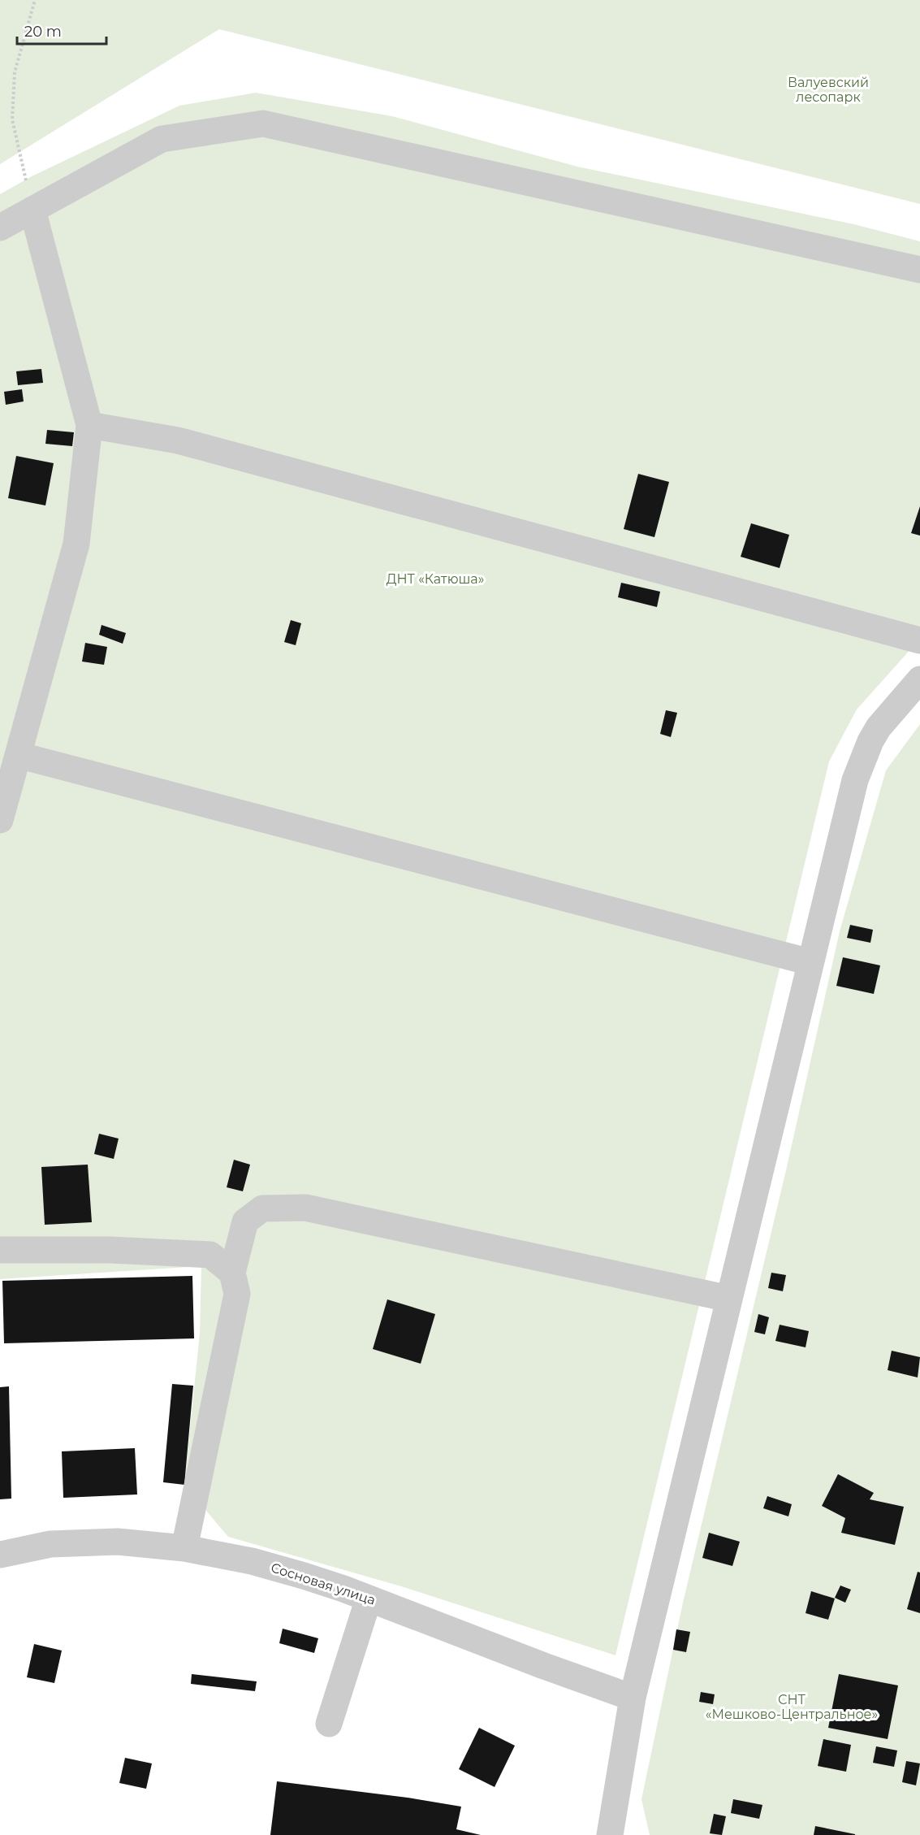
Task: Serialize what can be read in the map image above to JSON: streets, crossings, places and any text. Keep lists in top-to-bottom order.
{
  "streets": {
    "street": ["Сосновая улица"]
  },
  "parks": ["Валуевский лесопарк", "ДНТ «Катюша»", "СНТ «Мешково-Центральное»"],
  "scale_bar": "20 m"
}
